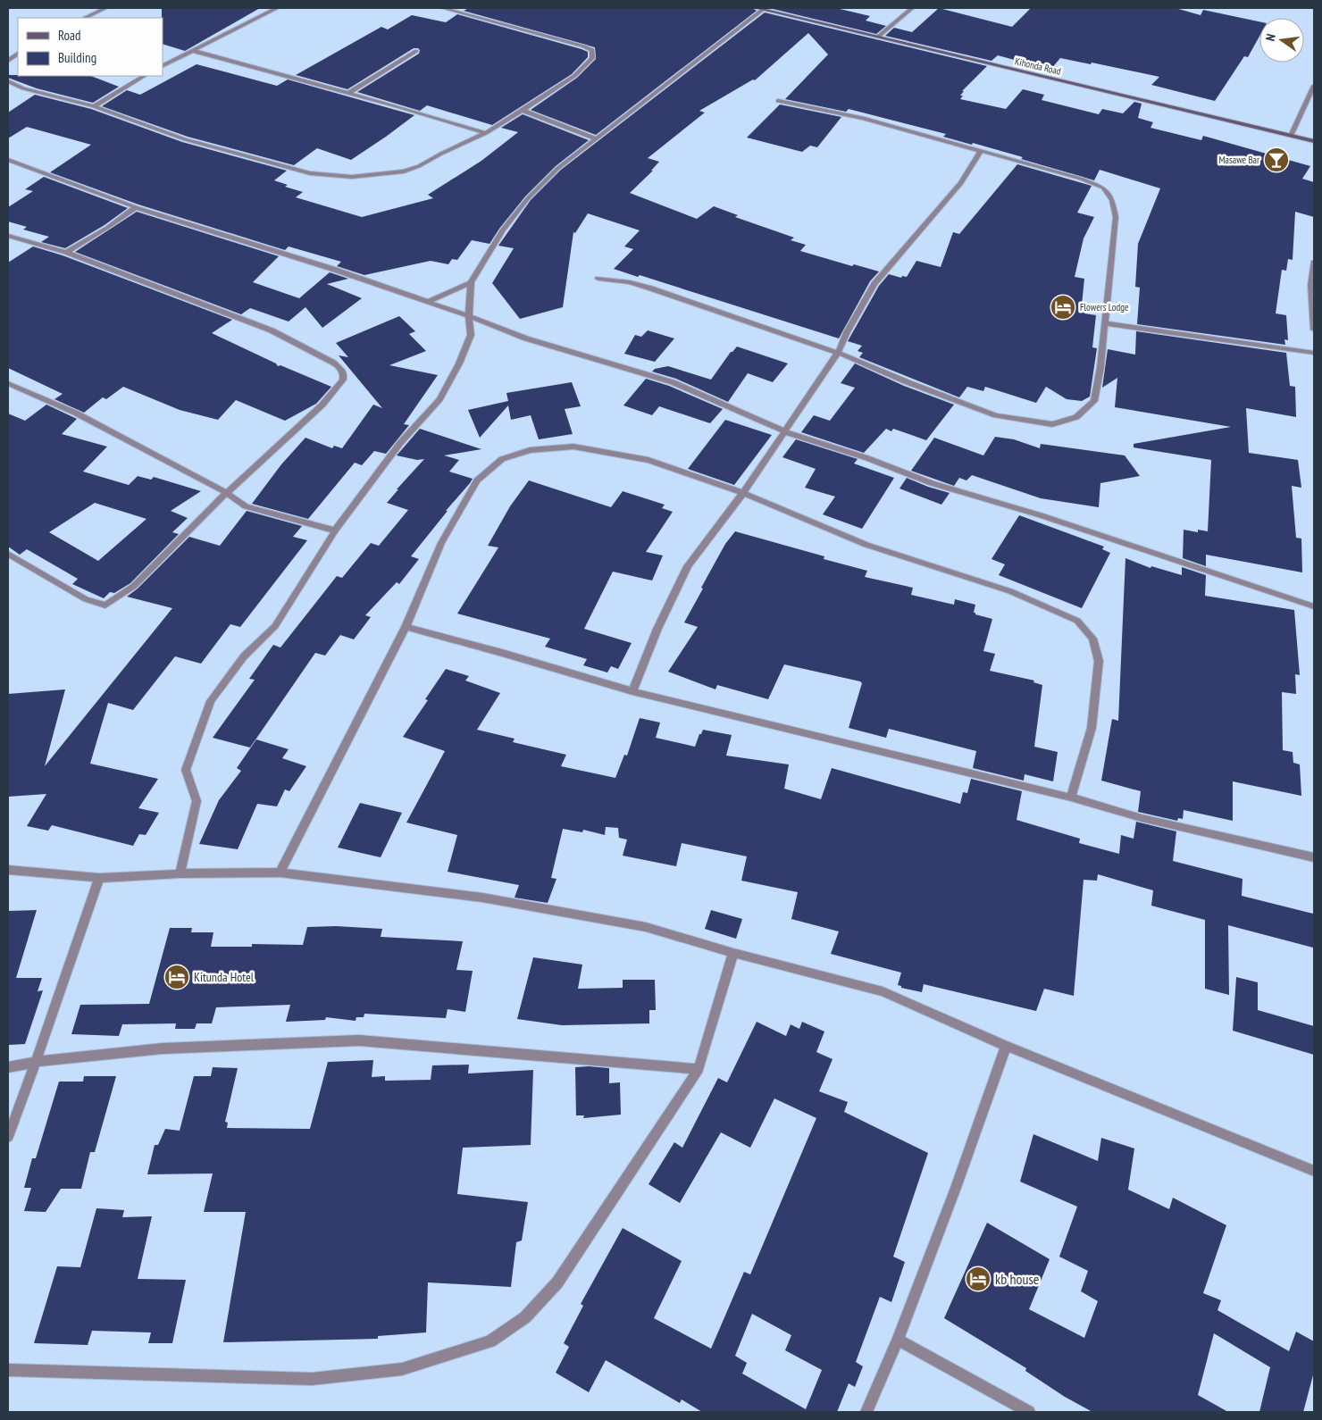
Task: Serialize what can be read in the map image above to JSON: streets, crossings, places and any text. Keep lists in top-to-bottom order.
{
  "streets": {
    "street": ["Kihonda Road"]
  },
  "places": {
    "bar": ["Masawe Bar"],
    "hotel": ["Flowers Lodge", "Kitunda Hotel", "kb house"]
  },
  "legend": ["Road", "Building"],
  "north": "left"
}
